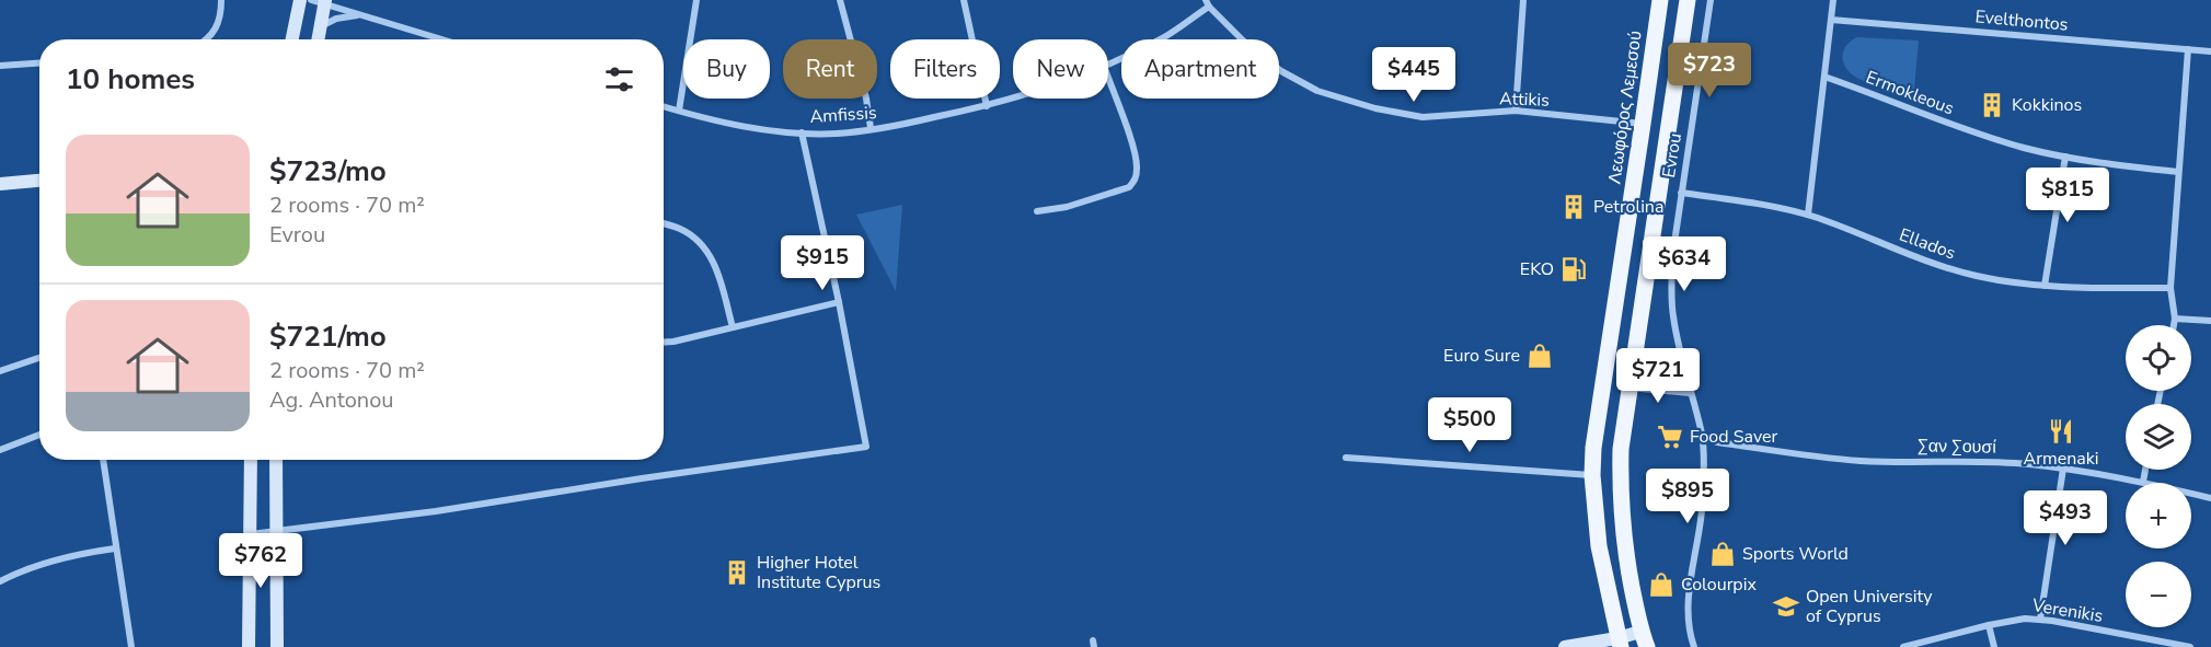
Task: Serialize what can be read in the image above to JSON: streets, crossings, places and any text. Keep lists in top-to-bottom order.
{
  "streets": {
    "main road": ["Λεωφόρος Λεμεσού"],
    "street": [
      "Evelthontos",
      "Ermokleous",
      "Attikis",
      "Amfissis",
      "Evrou",
      "Ellados",
      "Σαν Σουσί",
      "Verenikis"
    ]
  },
  "crossings": [
    ["Attikis", "Λεωφόρος Λεμεσού"],
    ["Attikis", "Amfissis"],
    ["Evrou", "Ellados"],
    ["Evrou", "Σαν Σουσί"]
  ],
  "places": {
    "building": ["Kokkinos", "Petrolina", "Higher Hotel Institute Cyprus"],
    "fuel station": ["EKO"],
    "shop": ["Euro Sure", "Sports World", "Colourpix"],
    "restaurant": ["Armenaki"],
    "supermarket": ["Food Saver"],
    "school or university": ["Open University of Cyprus"]
  },
  "page": {
    "chip": [
      "Buy",
      "Rent",
      "Filters",
      "New",
      "Apartment"
    ],
    "heading": "10 homes",
    "price": [
      "$723",
      "$445",
      "$815",
      "$915",
      "$634",
      "$721",
      "$500",
      "$895",
      "$493",
      "$762"
    ],
    "list": [
      {
        "name": "$723/mo",
        "note": "2 rooms · 70 m² · Evrou"
      },
      {
        "name": "$721/mo",
        "note": "2 rooms · 70 m² · Ag. Antonou"
      }
    ],
    "map_buttons": ["+", "−"]
  }
}
